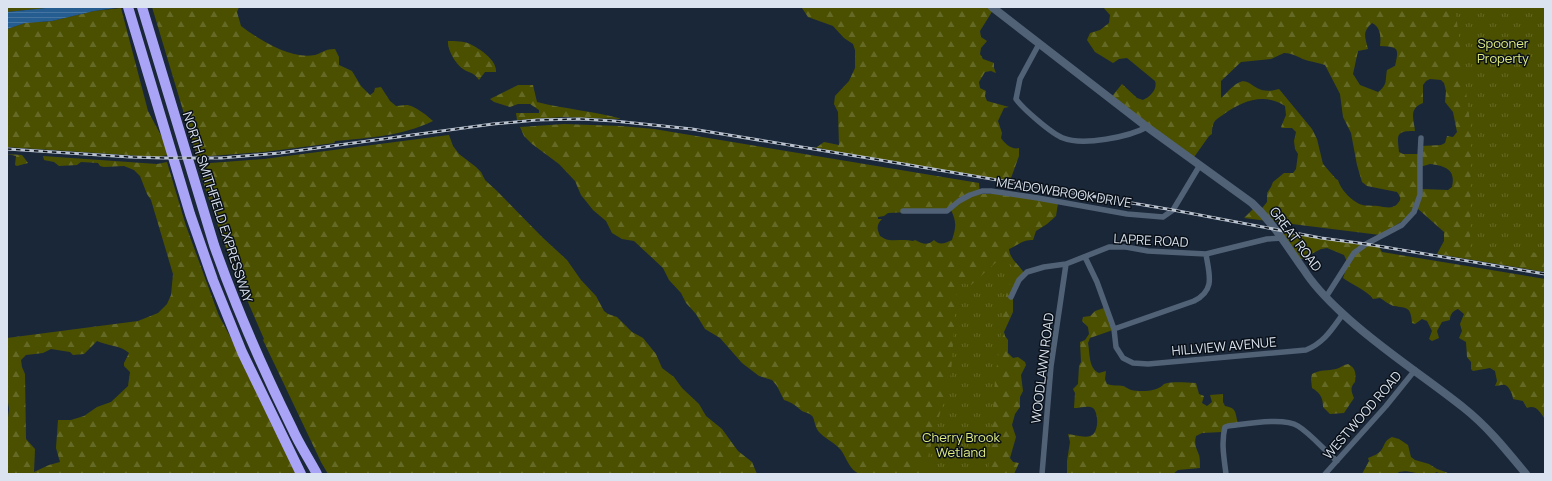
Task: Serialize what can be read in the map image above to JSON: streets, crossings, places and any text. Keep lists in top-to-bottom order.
{
  "streets": {
    "highway": ["NORTH SMITHFIELD EXPRESSWAY"],
    "main road": ["GREAT ROAD"],
    "street": [
      "MEADOWBROOK DRIVE",
      "LAPRE ROAD",
      "HILLVIEW AVENUE",
      "WOODLAWN ROAD",
      "WESTWOOD ROAD"
    ]
  },
  "crossings": [
    ["MEADOWBROOK DRIVE", "GREAT ROAD"],
    ["GREAT ROAD", "LAPRE ROAD"],
    ["GREAT ROAD", "HILLVIEW AVENUE"],
    ["GREAT ROAD", "WESTWOOD ROAD"],
    ["LAPRE ROAD", "WOODLAWN ROAD"]
  ],
  "parks": ["Spooner Property", "Cherry Brook Wetland"]
}
